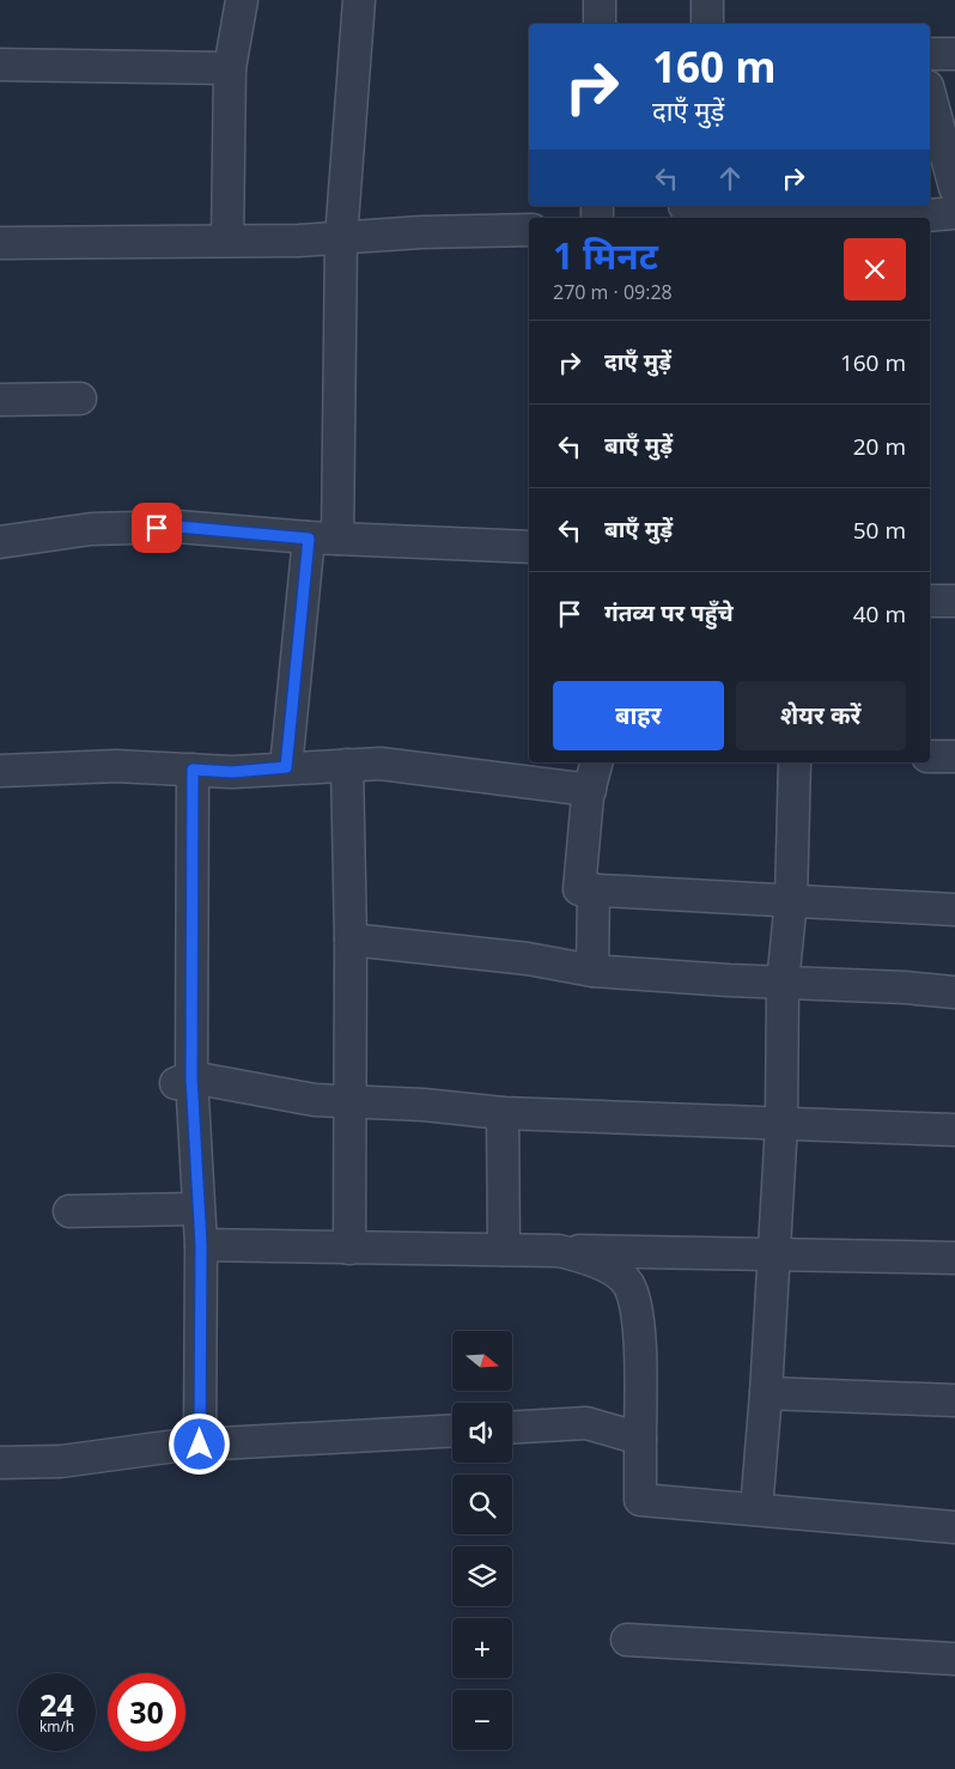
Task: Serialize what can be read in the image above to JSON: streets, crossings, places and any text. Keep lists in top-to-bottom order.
{
  "north": "right",
  "page": {
    "turn": ["160 m", "दाएँ मुड़ें"],
    "heading": ["1 मिनट", "270 m · 09:28"],
    "list": [
      {
        "name": "दाएँ मुड़ें",
        "value": "160 m"
      },
      {
        "name": "बाएँ मुड़ें",
        "value": "20 m"
      },
      {
        "name": "बाएँ मुड़ें",
        "value": "50 m"
      },
      {
        "name": "गंतव्य पर पहुँचे",
        "value": "40 m"
      }
    ],
    "buttons": ["बाहर", "शेयर करें"],
    "map_buttons": ["+", "−"],
    "speed": "24 km/h",
    "limit": "30"
  }
}
